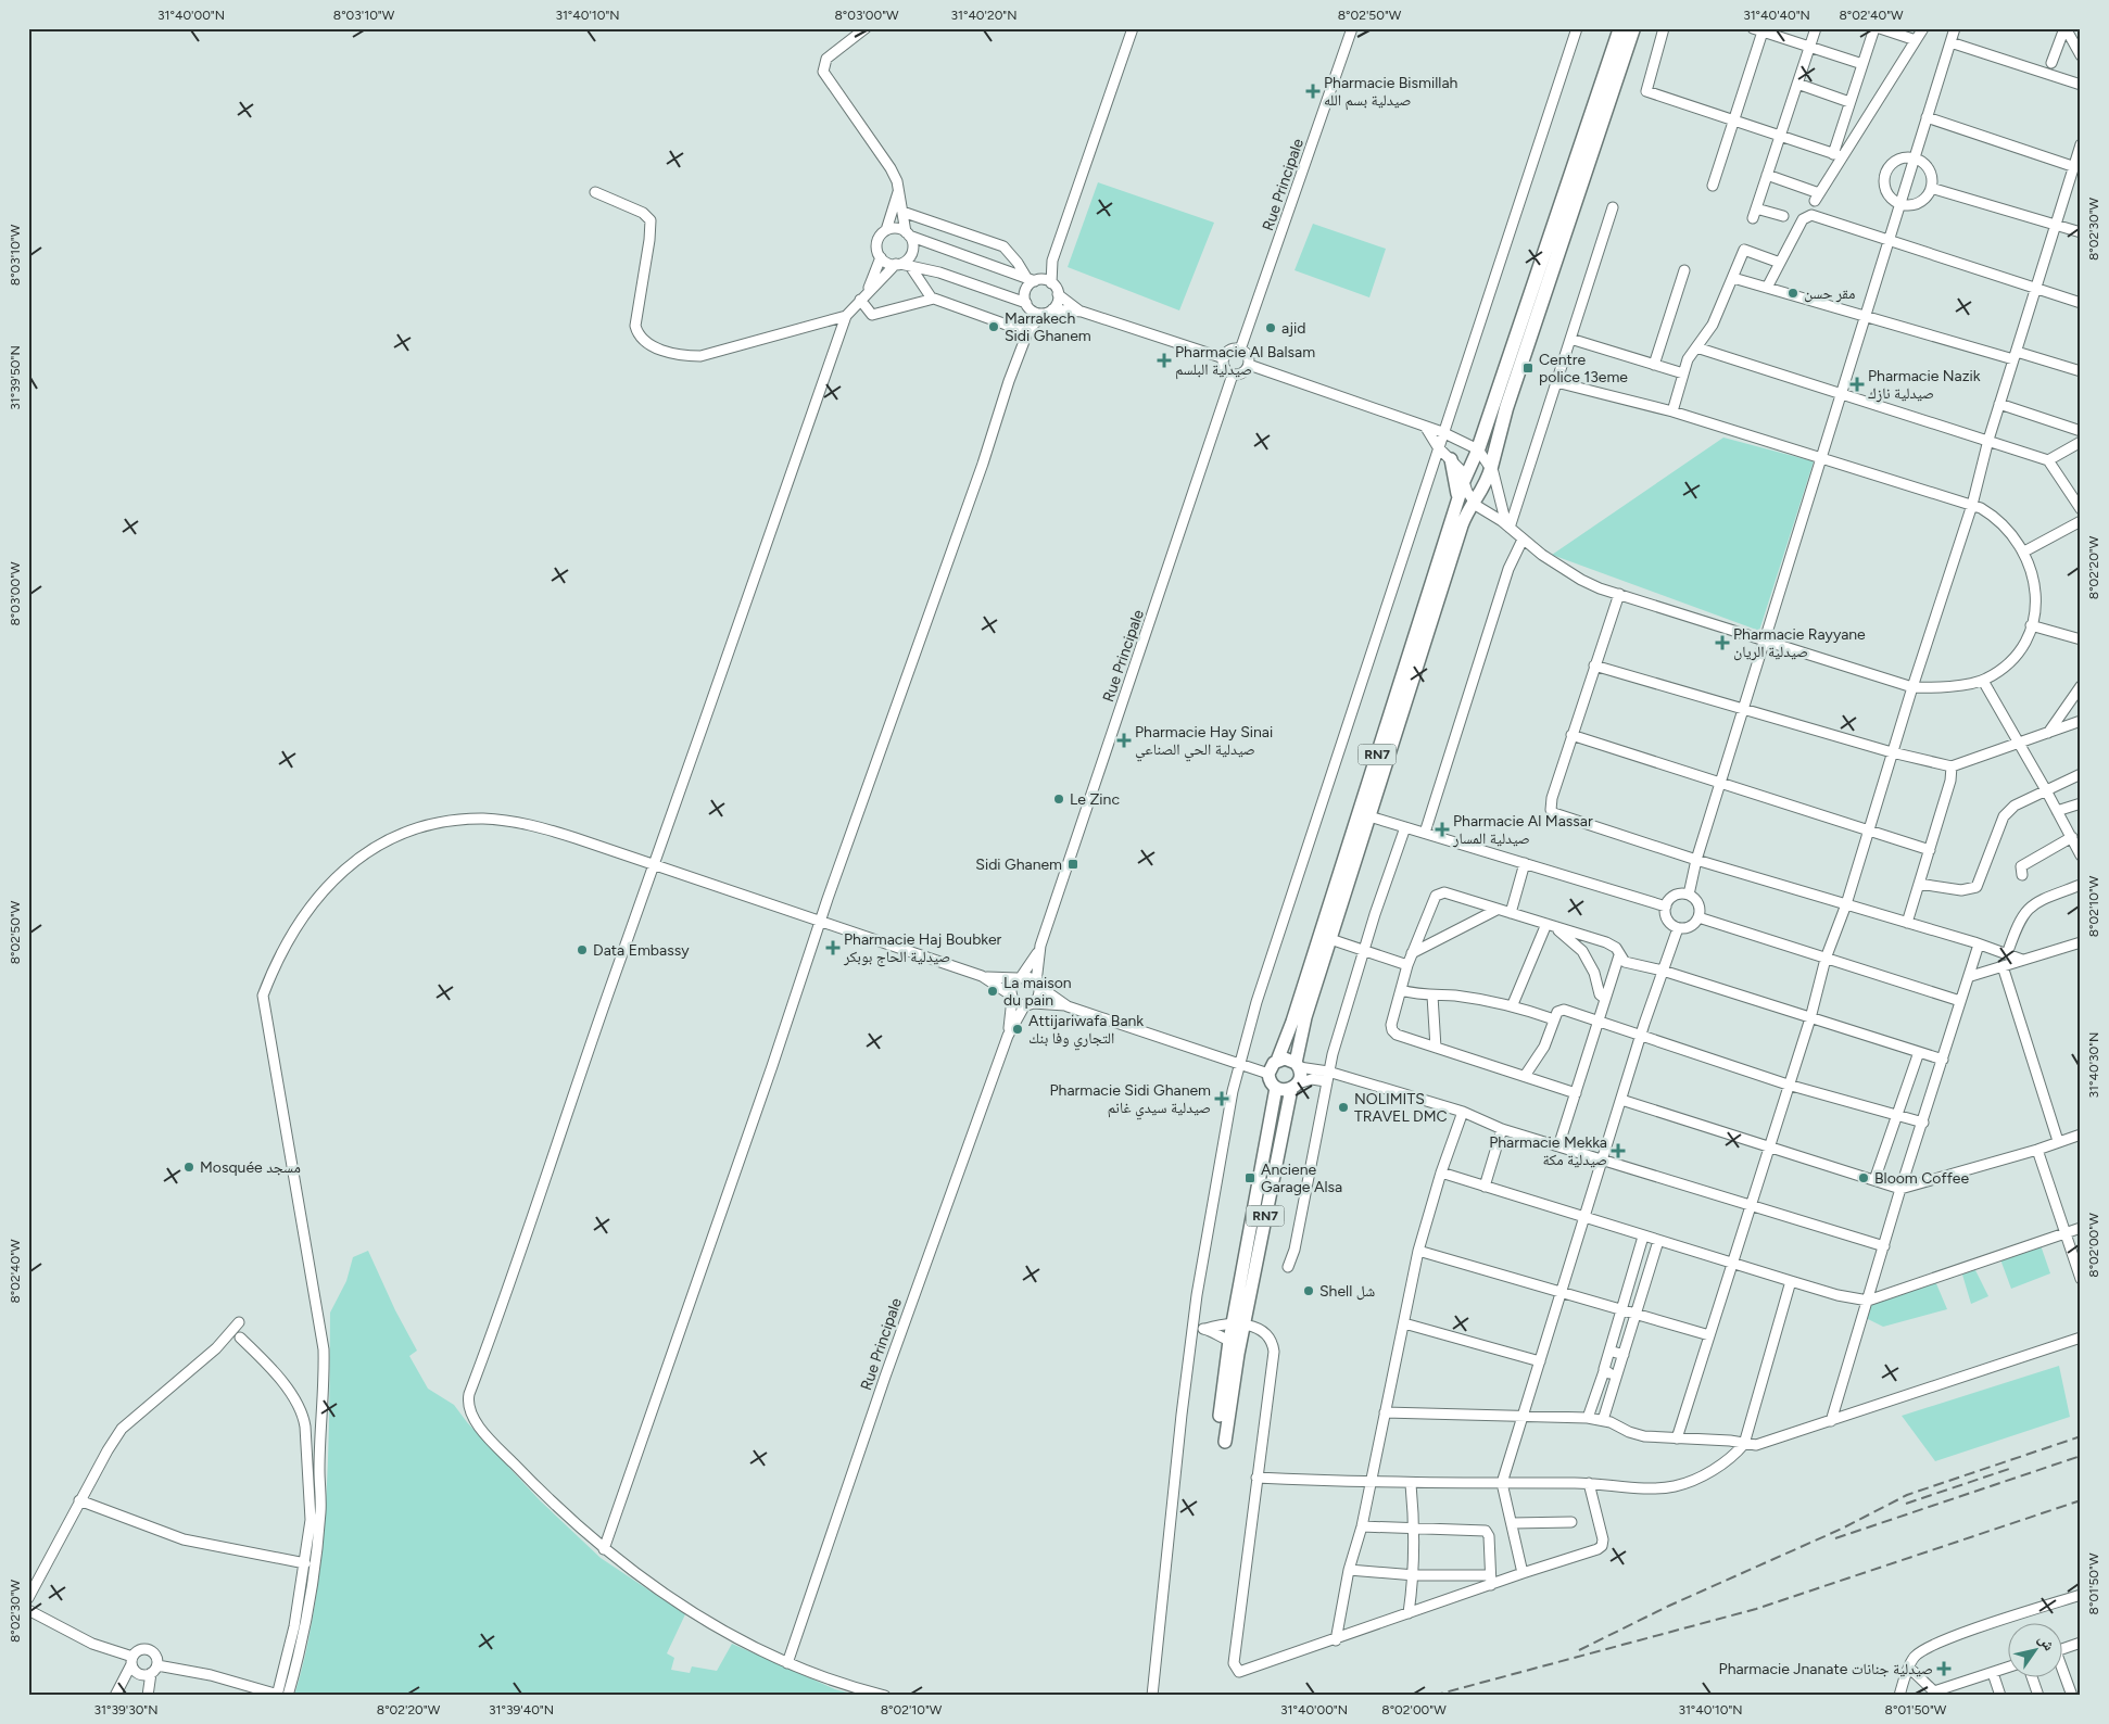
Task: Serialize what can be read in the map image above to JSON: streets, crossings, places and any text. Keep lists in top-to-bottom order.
{
  "streets": {
    "highway": ["RN7"],
    "street": ["Rue Principale"]
  },
  "places": {
    "health": [
      "Pharmacie Bismillah صيدلية بسم الله",
      "Pharmacie Al Balsam صيدلية البلسم",
      "Pharmacie Nazik صيدلية نازك",
      "Pharmacie Rayyane صيدلية الريان",
      "Pharmacie Hay Sinai صيدلية الحي الصناعي",
      "Pharmacie Al Massar صيدلية المسار",
      "Pharmacie Haj Boubker صيدلية الحاج بوبكر",
      "Pharmacie Sidi Ghanem صيدلية سيدي غانم",
      "Pharmacie Mekka صيدلية مكة",
      "Pharmacie Jnanate صيدلية جنانات"
    ],
    "other": [
      "مقر حسن",
      "Marrakech Sidi Ghanem",
      "ajid",
      "Le Zinc",
      "Data Embassy",
      "La maison du pain",
      "Attijariwafa Bank التجاري وفا بنك",
      "NOLIMITS TRAVEL DMC",
      "Mosquée مسجد",
      "Bloom Coffee",
      "Shell شل"
    ],
    "transit": ["Centre police 13eme", "Sidi Ghanem", "Anciene Garage Alsa"]
  },
  "north": "top right",
  "coordinates": [
    "31°40'00\"N",
    "8°03'10\"W",
    "31°40'10\"N",
    "8°03'00\"W",
    "31°40'20\"N",
    "8°02'50\"W",
    "31°40'40\"N",
    "8°02'40\"W",
    "8°02'30\"W",
    "31°39'50\"N",
    "8°02'20\"W",
    "8°02'10\"W",
    "31°40'30\"N",
    "8°02'00\"W",
    "8°01'50\"W",
    "31°39'30\"N",
    "31°39'40\"N"
  ]
}
